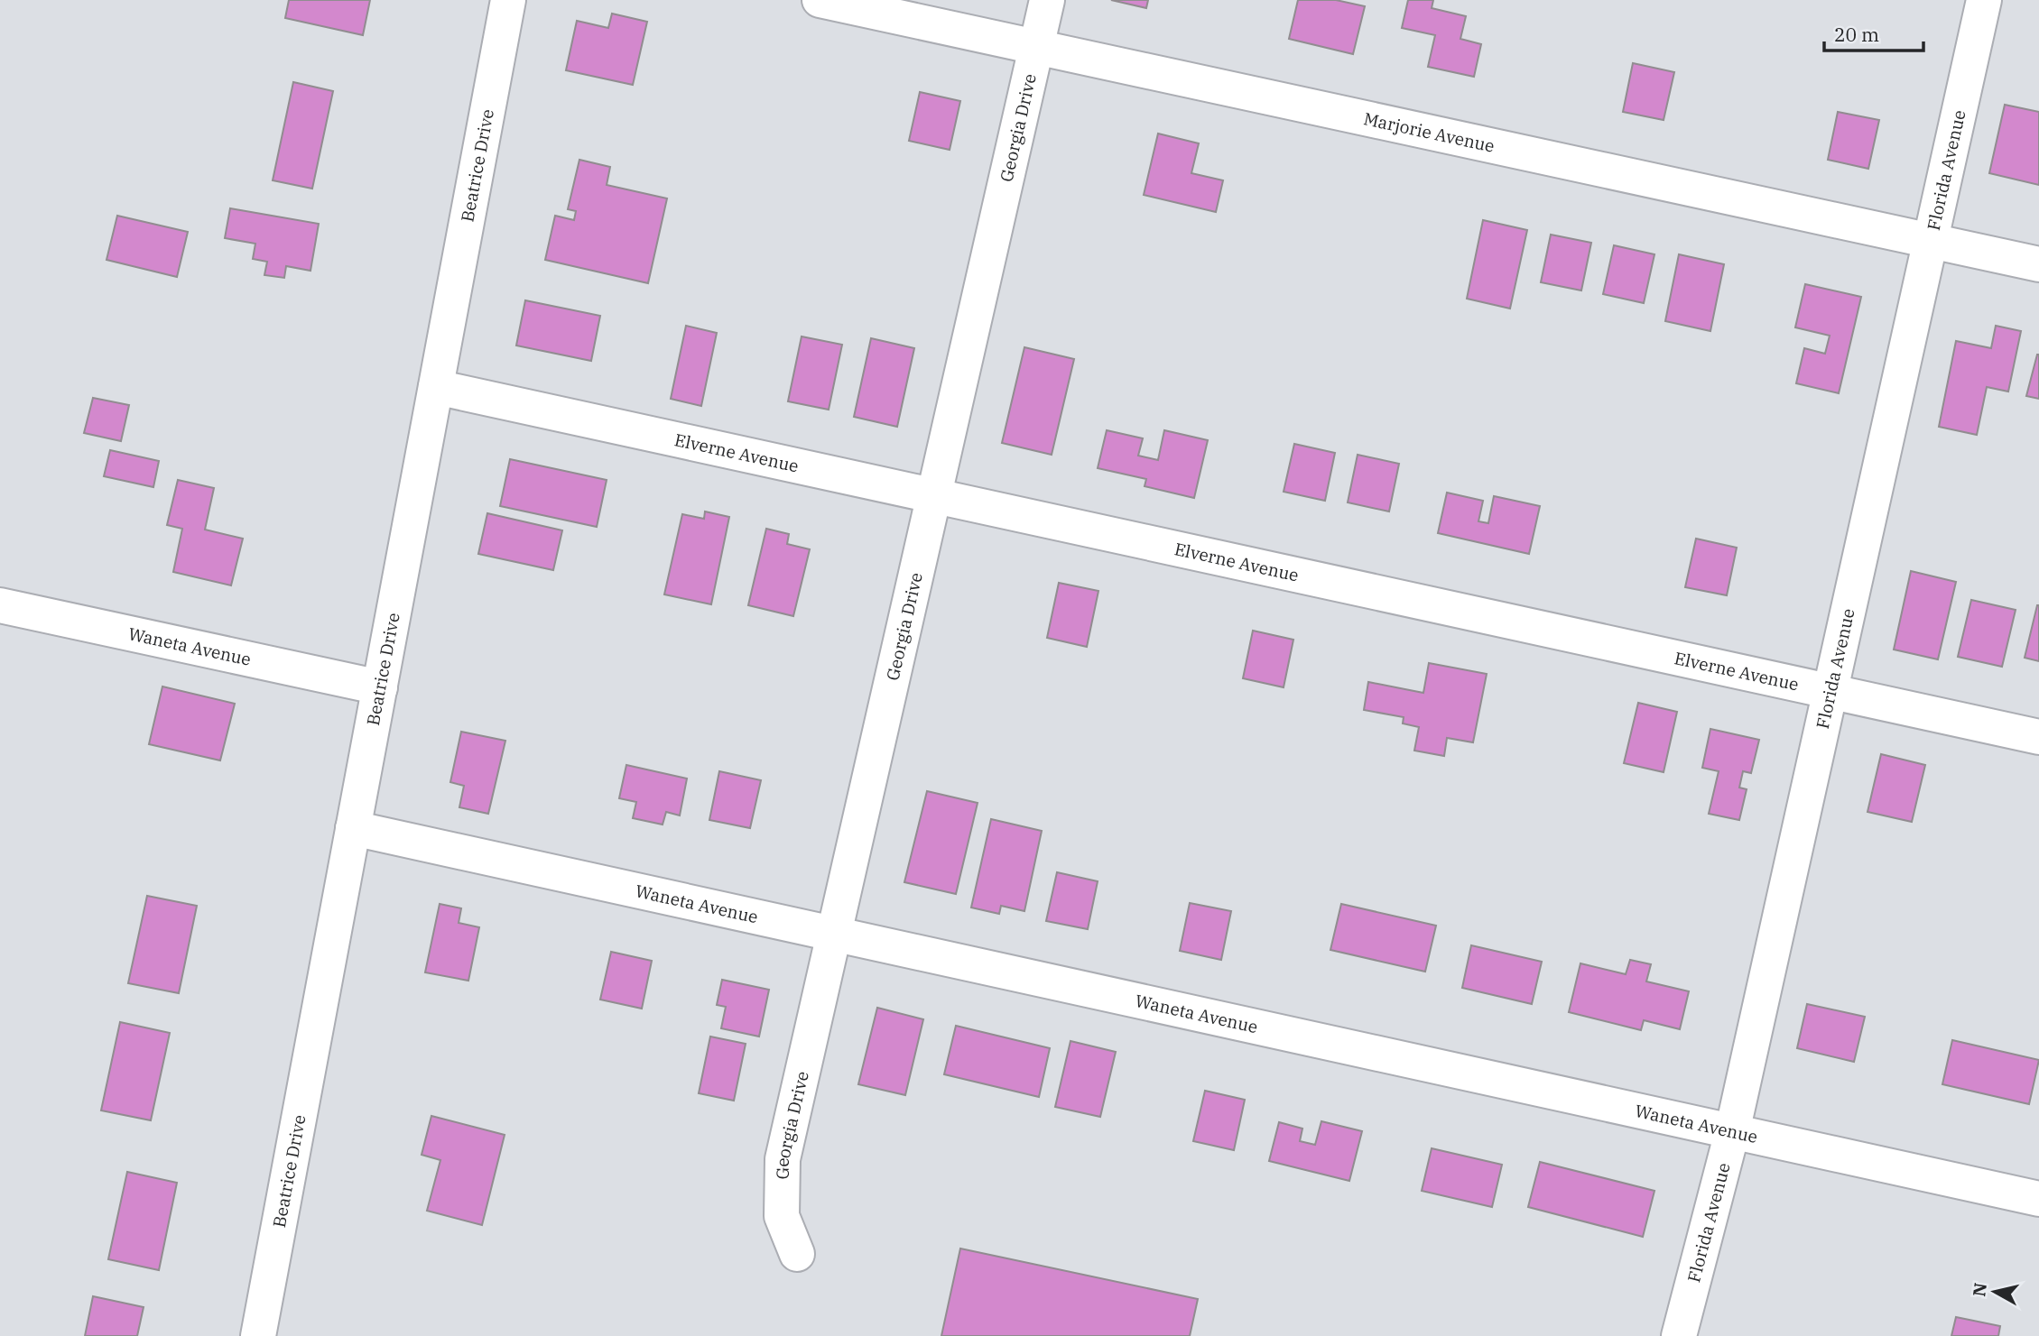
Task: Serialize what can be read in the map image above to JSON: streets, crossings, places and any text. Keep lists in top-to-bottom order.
{
  "streets": {
    "street": [
      "Georgia Drive",
      "Marjorie Avenue",
      "Beatrice Drive",
      "Florida Avenue",
      "Elverne Avenue",
      "Waneta Avenue"
    ]
  },
  "crossings": [
    ["Georgia Drive", "Marjorie Avenue"],
    ["Georgia Drive", "Elverne Avenue"],
    ["Georgia Drive", "Waneta Avenue"],
    ["Marjorie Avenue", "Florida Avenue"],
    ["Beatrice Drive", "Elverne Avenue"],
    ["Beatrice Drive", "Waneta Avenue"],
    ["Florida Avenue", "Elverne Avenue"],
    ["Florida Avenue", "Waneta Avenue"]
  ],
  "scale_bar": "20 m",
  "north": "left"
}
